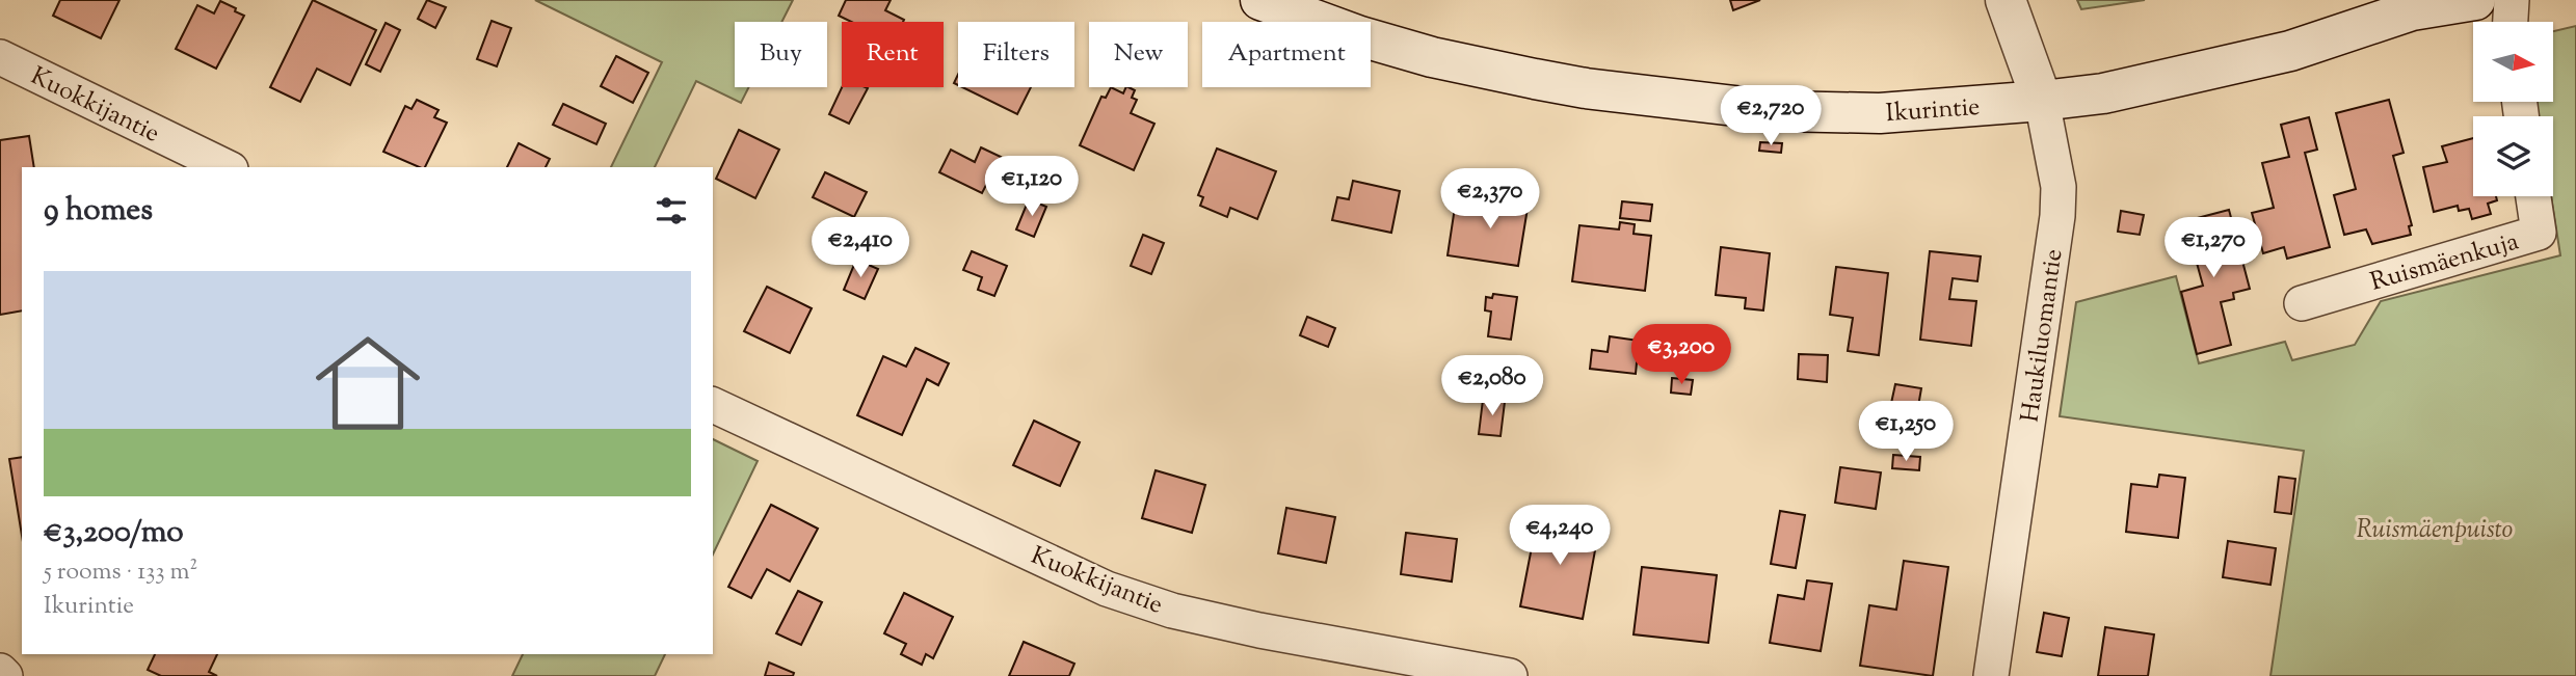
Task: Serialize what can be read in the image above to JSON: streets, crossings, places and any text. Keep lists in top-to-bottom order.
{
  "streets": {
    "main road": ["Ikurintie", "Haukiluomantie"],
    "street": ["Kuokkijantie", "Ruismäenkuja"]
  },
  "crossings": [
    ["Ikurintie", "Haukiluomantie"]
  ],
  "parks": ["Ruismäenpuisto"],
  "north": "right",
  "page": {
    "chip": [
      "Buy",
      "Rent",
      "Filters",
      "New",
      "Apartment"
    ],
    "price": [
      "€2,720",
      "€1,120",
      "€2,370",
      "€2,410",
      "€1,270",
      "€3,200",
      "€2,080",
      "€1,250",
      "€4,240"
    ],
    "heading": "9 homes",
    "list": [
      {
        "name": "€3,200/mo",
        "note": "5 rooms · 133 m² · Ikurintie"
      }
    ]
  }
}
